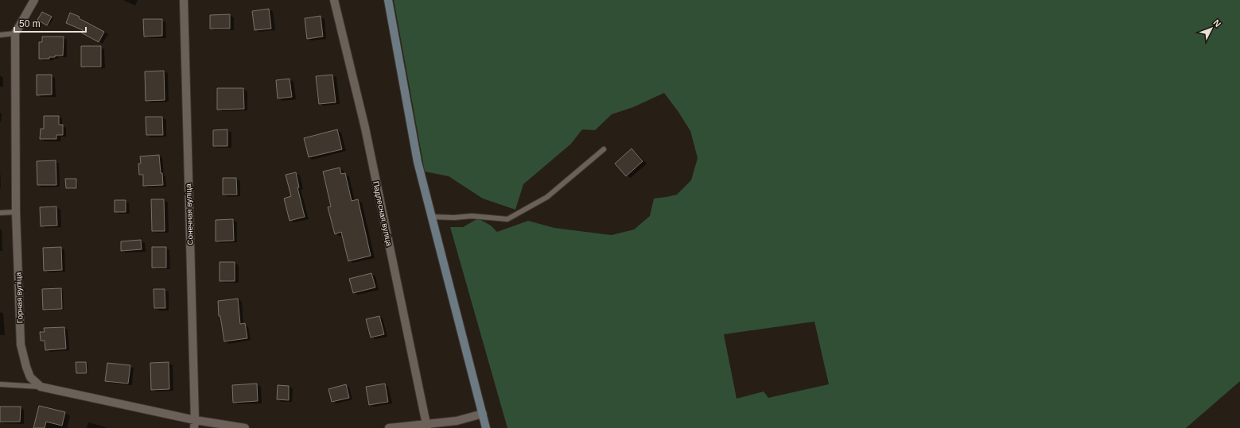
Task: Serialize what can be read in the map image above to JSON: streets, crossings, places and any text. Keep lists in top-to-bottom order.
{
  "streets": {
    "street": ["Падлесная вуліца", "Сонечная вуліца", "Горная вуліца"]
  },
  "scale_bar": "50 m",
  "north": "top right"
}
